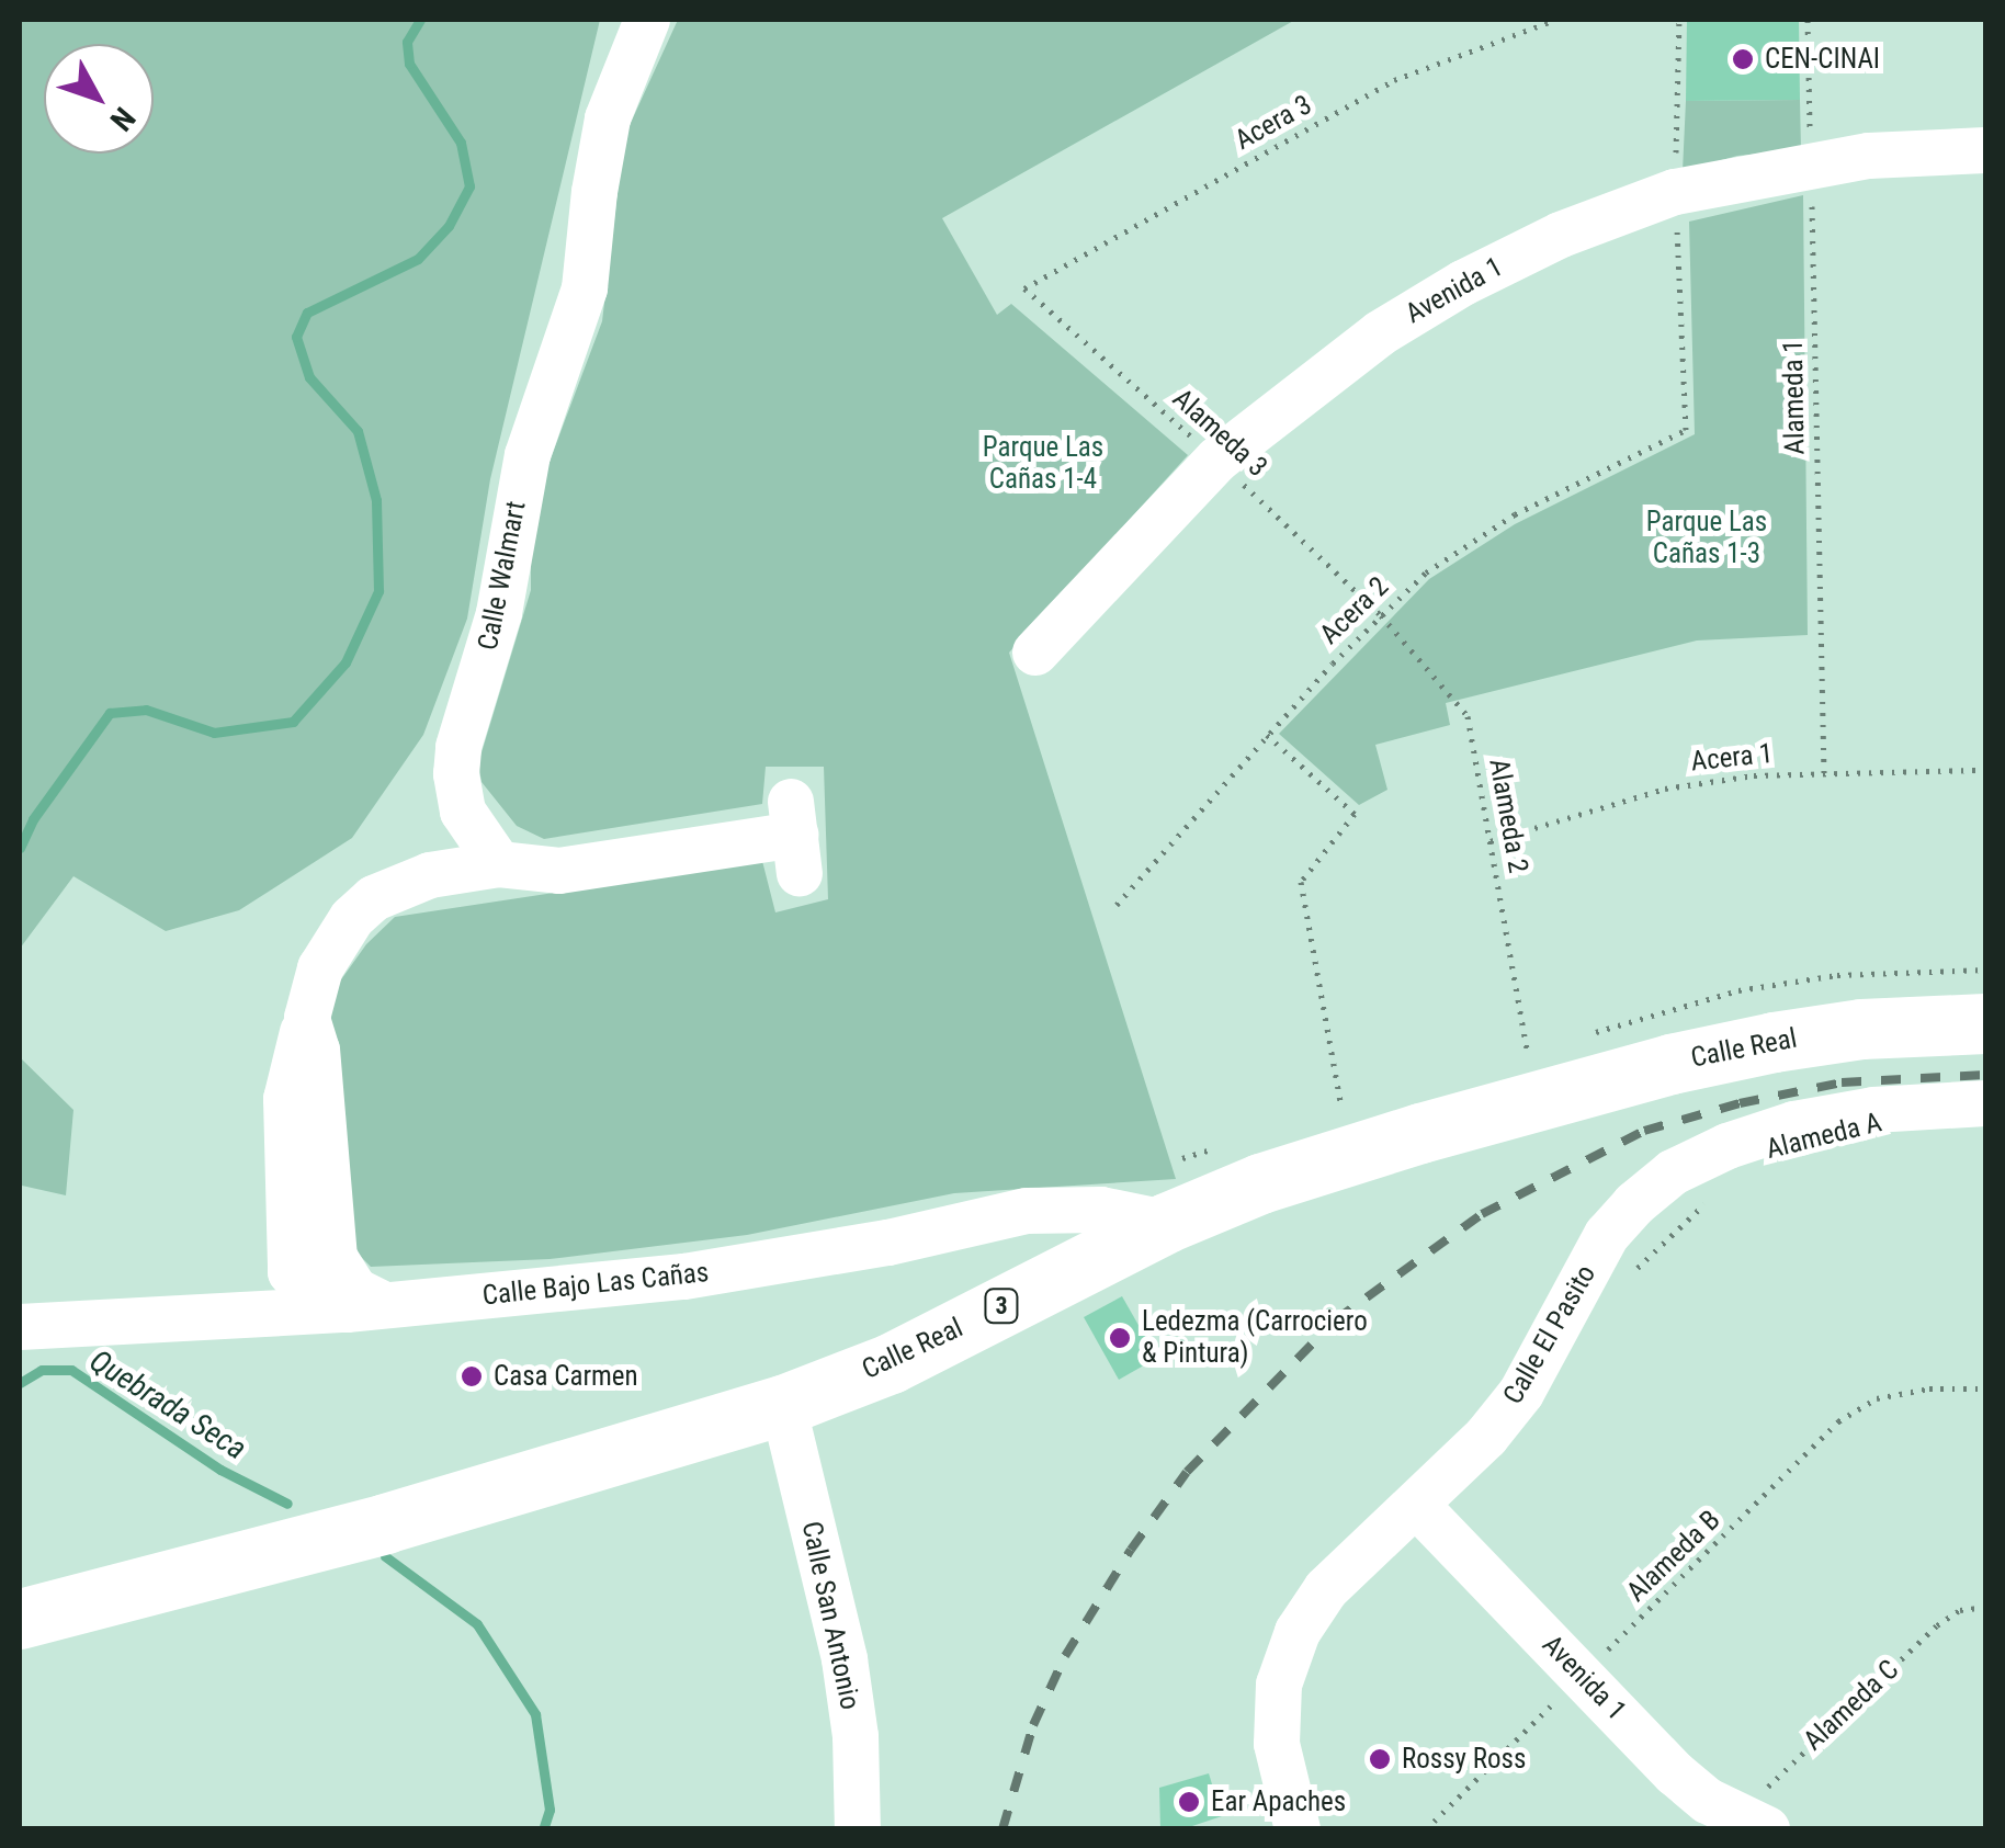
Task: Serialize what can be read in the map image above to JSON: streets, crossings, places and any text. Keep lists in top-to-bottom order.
{
  "streets": {
    "main road": ["Calle Real", "3"],
    "street": [
      "Avenida 1",
      "Calle Walmart",
      "Calle Bajo Las Cañas",
      "Calle El Pasito",
      "Calle San Antonio"
    ],
    "path": [
      "Acera 3",
      "Alameda 1",
      "Alameda 3",
      "Acera 2",
      "Acera 1",
      "Alameda 2",
      "Alameda B",
      "Alameda C"
    ]
  },
  "crossings": [
    ["Acera 3", "Alameda 3"],
    ["Avenida 1", "Alameda 1"],
    ["Avenida 1", "Alameda 3"],
    ["Avenida 1", "Acera 2"],
    ["Avenida 1", "Calle El Pasito"],
    ["Avenida 1", "Alameda B"],
    ["Avenida 1", "Alameda C"],
    ["Alameda 1", "Acera 1"],
    ["Alameda 3", "Acera 2"],
    ["Alameda 3", "Alameda 2"],
    ["Acera 2", "Alameda 2"],
    ["Acera 1", "Alameda 2"],
    ["Calle Real", "Calle Bajo Las Cañas"],
    ["Calle Real", "Calle San Antonio"]
  ],
  "water": ["Quebrada Seca"],
  "parks": ["Parque Las Cañas 1-4", "Parque Las Cañas 1-3"],
  "places": [
    "CEN-CINAI",
    "Ledezma (Carrociero & Pintura)",
    "Casa Carmen",
    "Rossy Ross",
    "Ear Apaches"
  ],
  "north": "bottom right"
}
